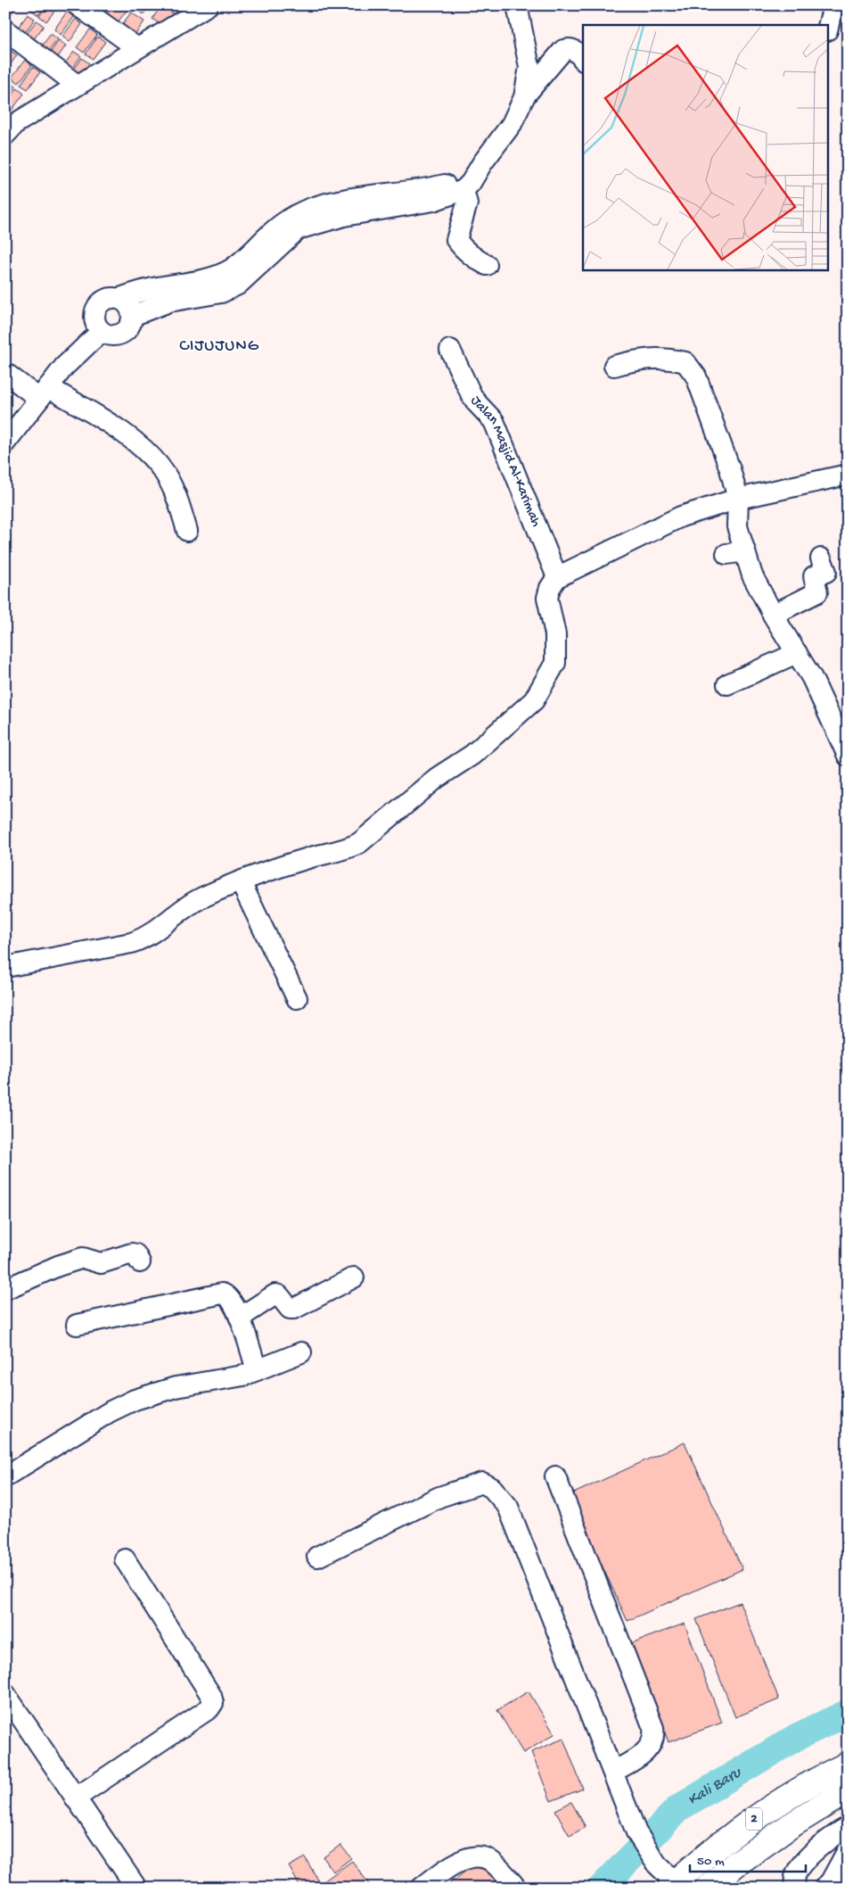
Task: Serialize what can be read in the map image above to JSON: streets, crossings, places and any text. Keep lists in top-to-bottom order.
{
  "streets": {
    "highway": ["2"],
    "street": ["Jalan Masjid Al-Karimah"]
  },
  "districts": ["CIJUJUNG"],
  "water": ["Kali Baru"],
  "scale_bar": "50 m"
}
